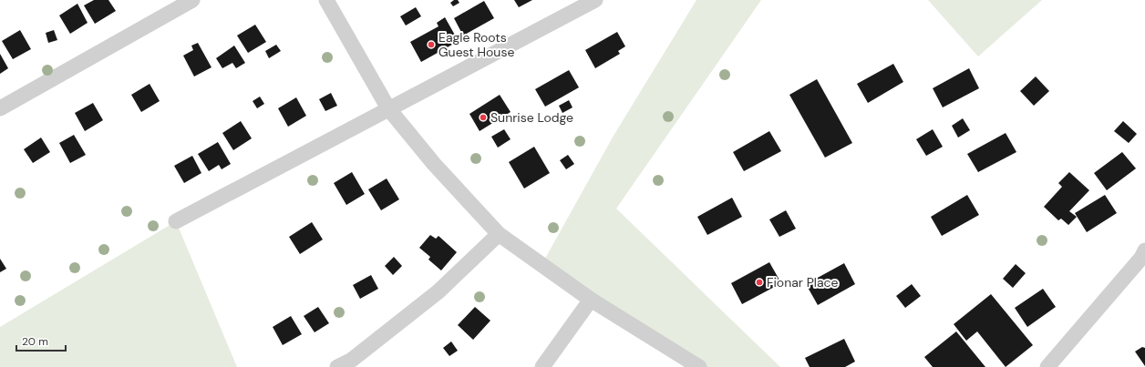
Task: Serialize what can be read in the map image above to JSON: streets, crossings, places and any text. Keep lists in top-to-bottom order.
{
  "places": ["Eagle Roots Guest House", "Sunrise Lodge", "Fionar Place"],
  "scale_bar": "20 m"
}
